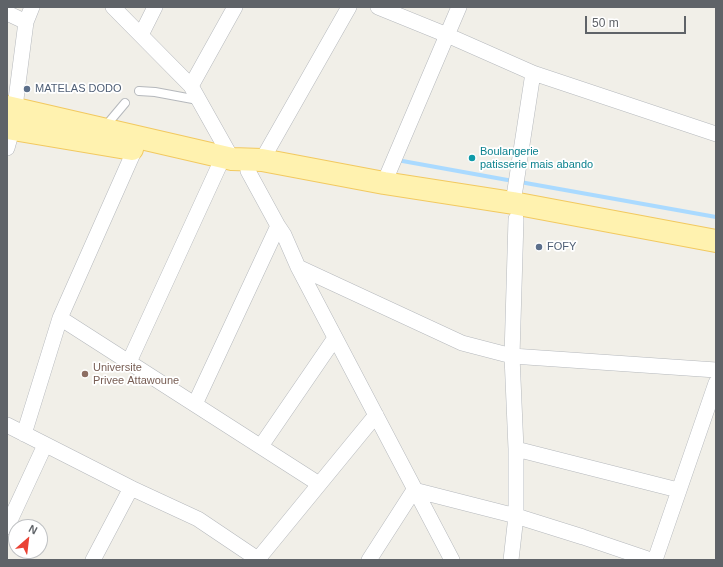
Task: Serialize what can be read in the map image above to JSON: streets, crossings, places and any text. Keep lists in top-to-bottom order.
{
  "places": [
    "MATELAS DODO",
    "Boulangerie patisserie mais abando",
    "FOFY",
    "Universite Privee Attawoune"
  ],
  "scale_bar": "50 m",
  "north": "top right"
}
